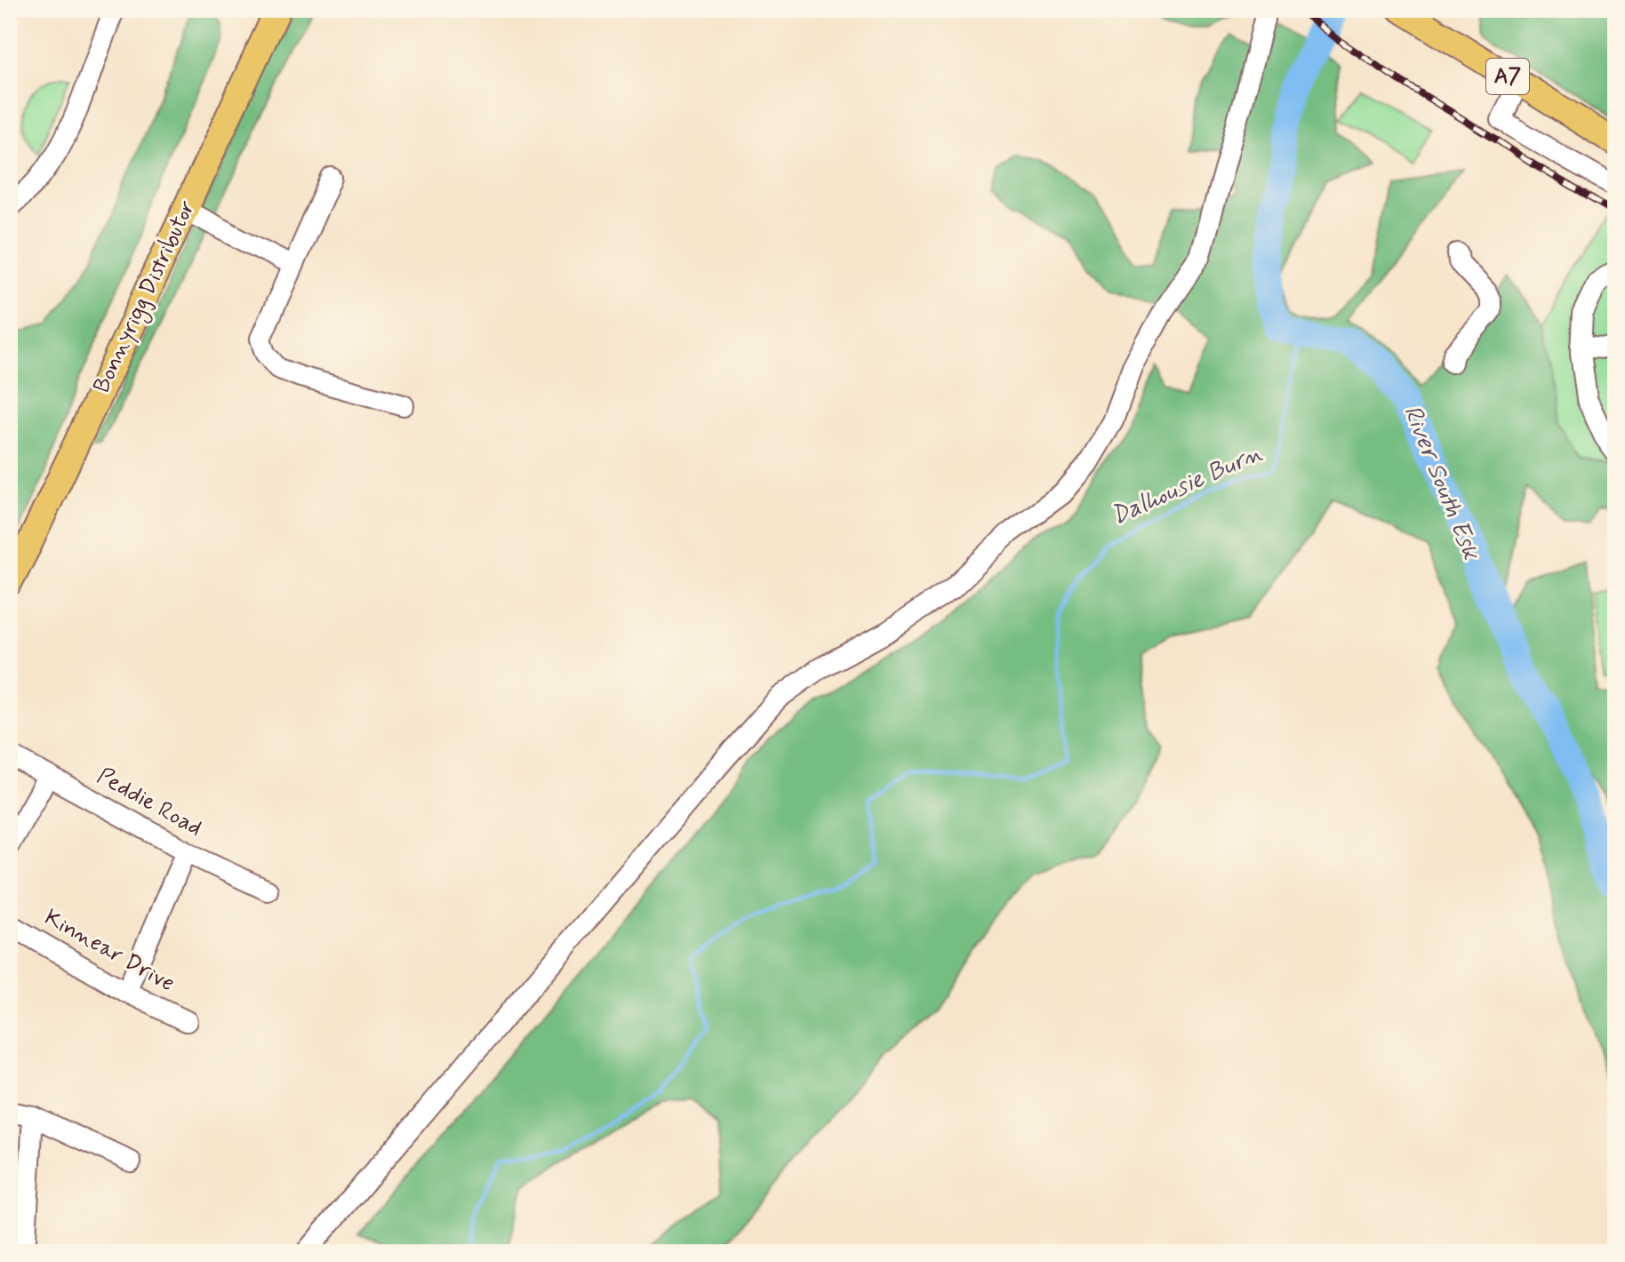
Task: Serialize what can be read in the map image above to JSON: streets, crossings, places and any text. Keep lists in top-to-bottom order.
{
  "streets": {
    "main road": ["A7", "Bonnyrigg Distributor"],
    "street": ["Peddie Road", "Kinnear Drive"]
  },
  "water": ["River South Esk", "Dalhousie Burn"]
}
